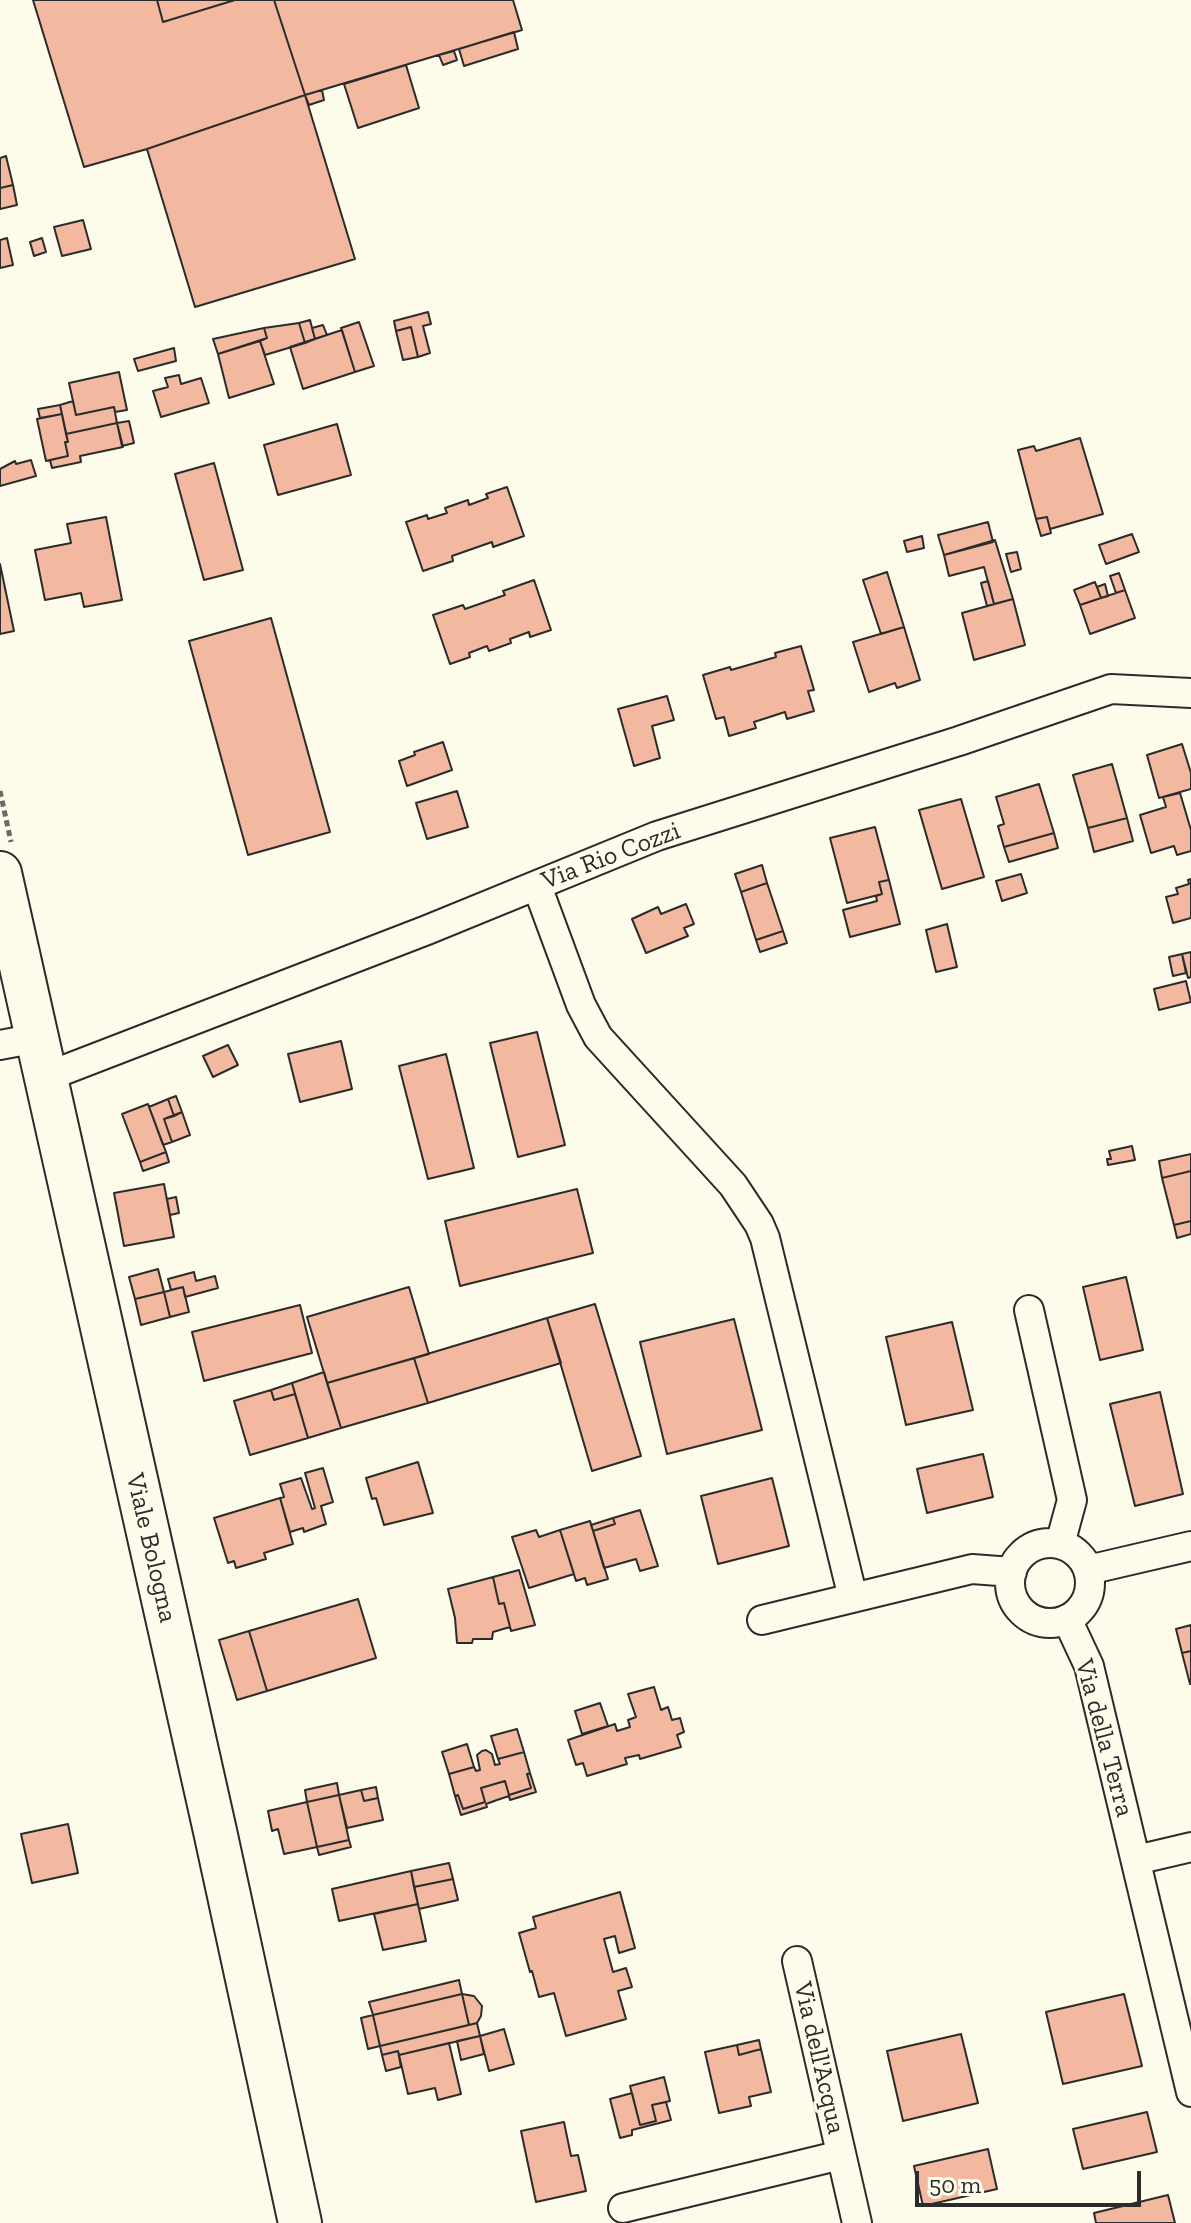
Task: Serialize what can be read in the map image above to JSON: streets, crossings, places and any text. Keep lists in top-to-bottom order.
{
  "streets": {
    "main road": ["Viale Bologna"],
    "street": ["Via Rio Cozzi", "Via della Terra", "Via dell'Acqua"]
  },
  "crossings": [
    ["Via Rio Cozzi", "Viale Bologna"]
  ],
  "scale_bar": "50 m"
}
